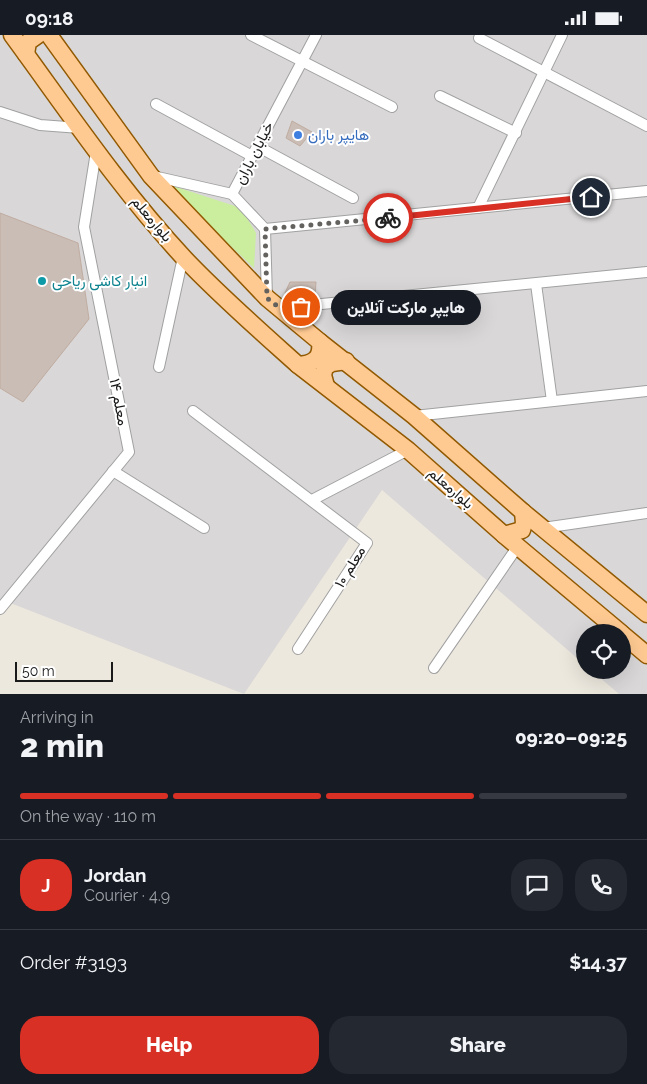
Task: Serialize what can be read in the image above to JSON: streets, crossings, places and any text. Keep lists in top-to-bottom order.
{
  "streets": {
    "main road": ["بلوارمعلم"],
    "street": ["خیابان باران", "معلم ۱۴", "معلم ۱۰"]
  },
  "crossings": [
    ["بلوارمعلم", "معلم ۱۴"]
  ],
  "places": ["هایپر باران", "انبار کاشی ریاحی", "هایپر مارکت آنلاین"],
  "scale_bar": "50 m",
  "page": {
    "status": "09:18",
    "bubble": "هایپر مارکت آنلاین",
    "scale": "50 m",
    "heading": ["2 min", "Arriving in", "09:20–09:25"],
    "panel": [
      "Jordan",
      "Courier · 4.9",
      "Order #3193",
      "$14.37"
    ],
    "bar": "On the way · 110 m",
    "round": "J",
    "buttons": ["Help", "Share"]
  }
}
